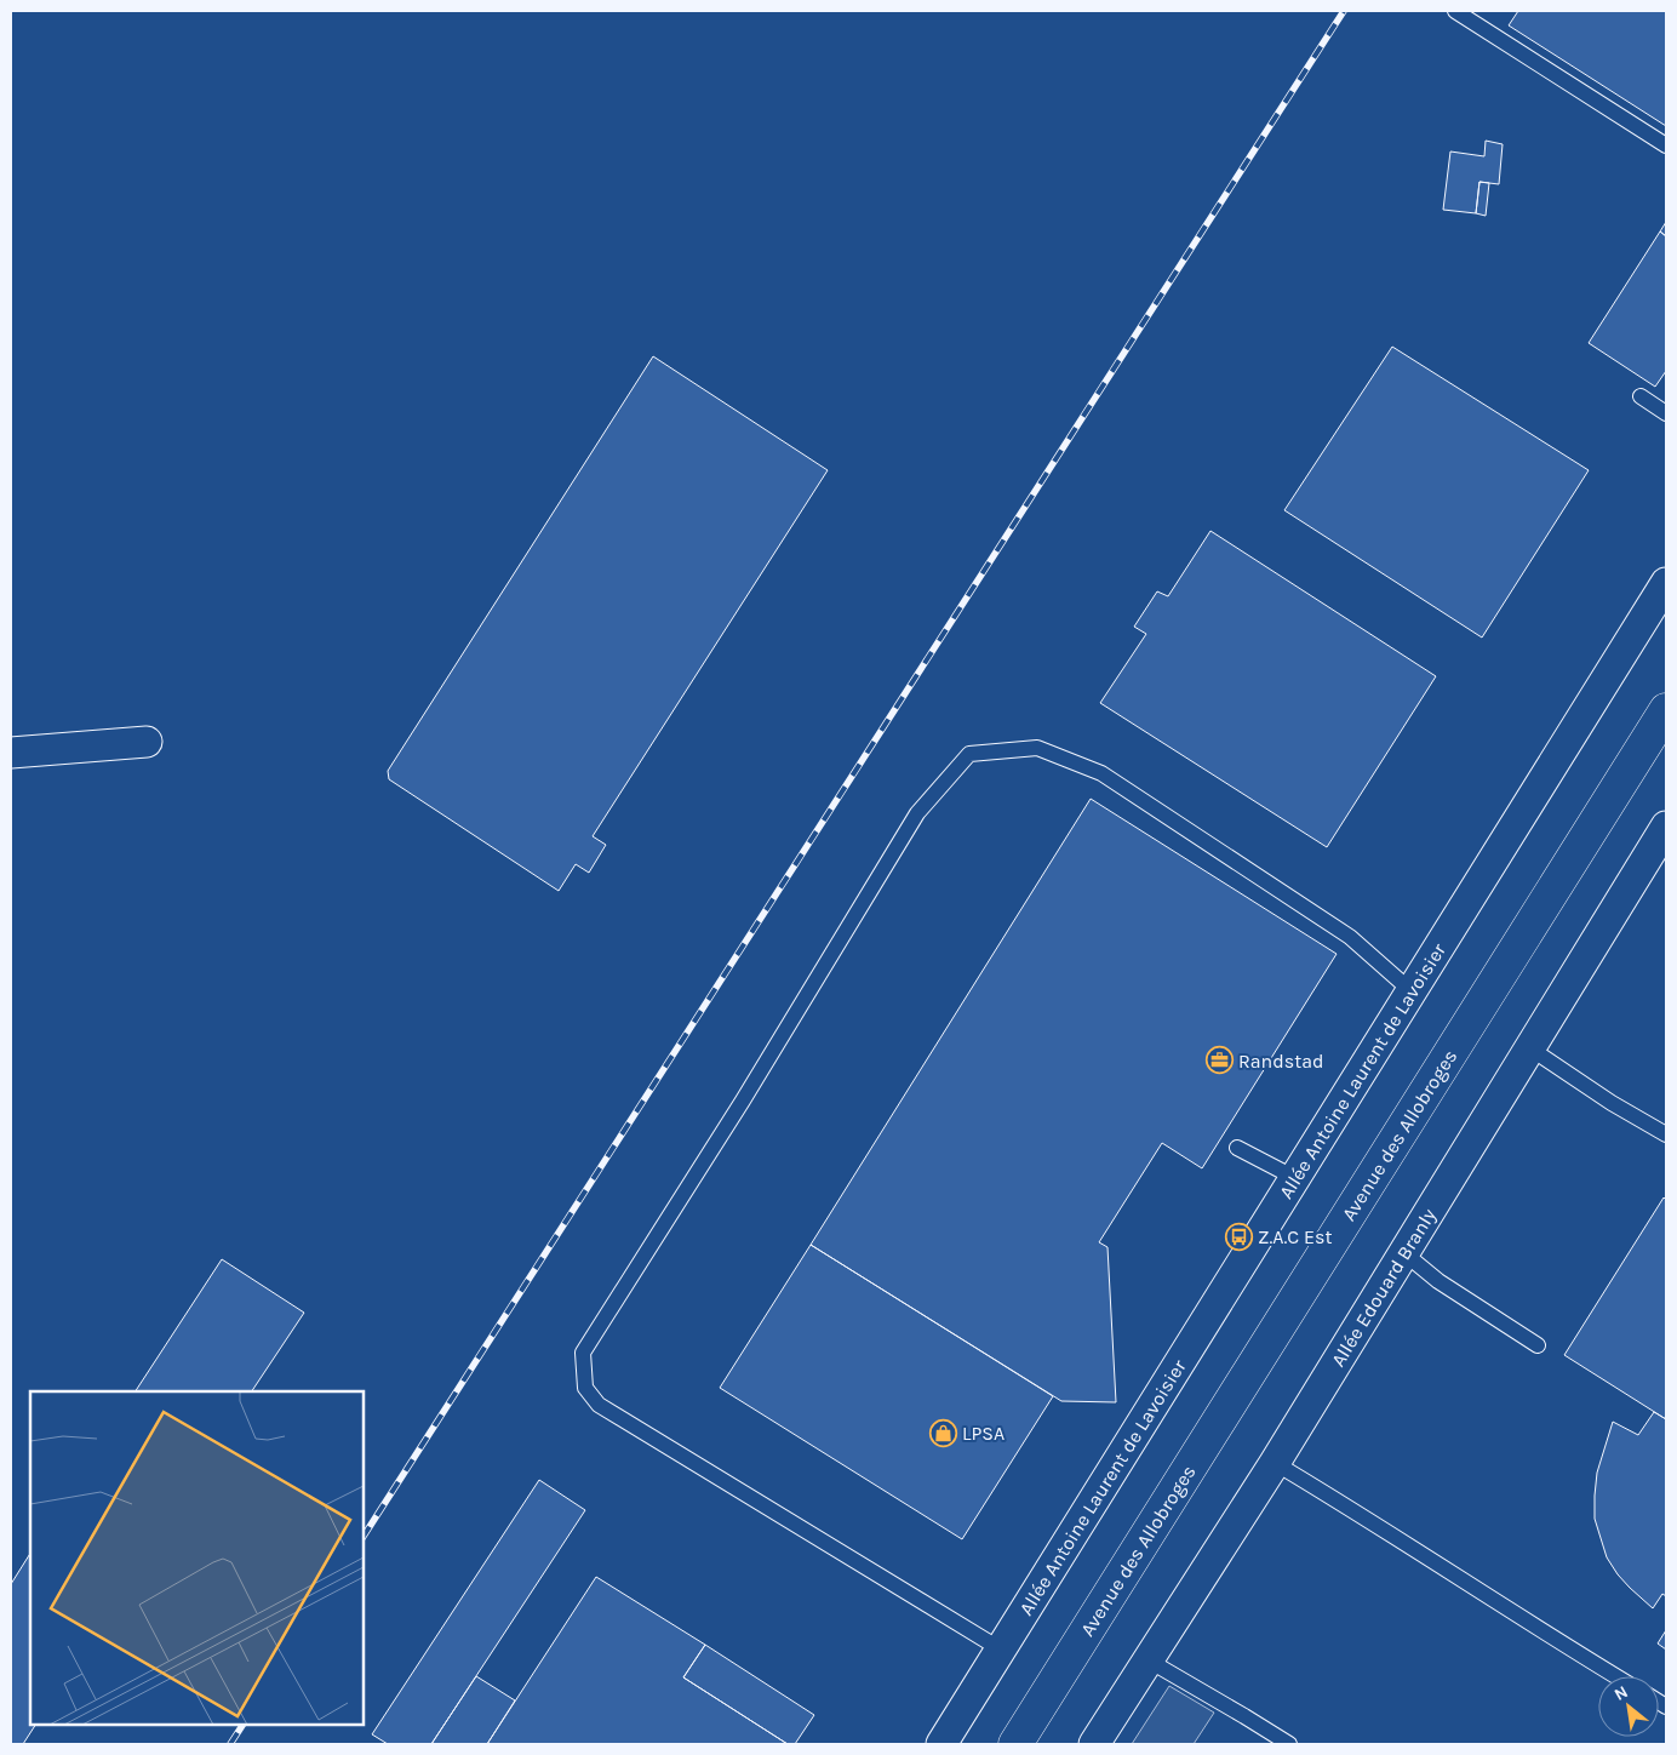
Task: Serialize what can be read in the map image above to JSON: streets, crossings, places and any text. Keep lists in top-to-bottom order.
{
  "streets": {
    "main road": ["Avenue des Allobroges"],
    "street": ["Allée Antoine Laurent de Lavoisier", "Allée Edouard Branly"]
  },
  "places": {
    "office": ["Randstad"],
    "bus stop": ["Z.A.C Est"],
    "shop": ["LPSA"]
  },
  "north": "top left"
}
